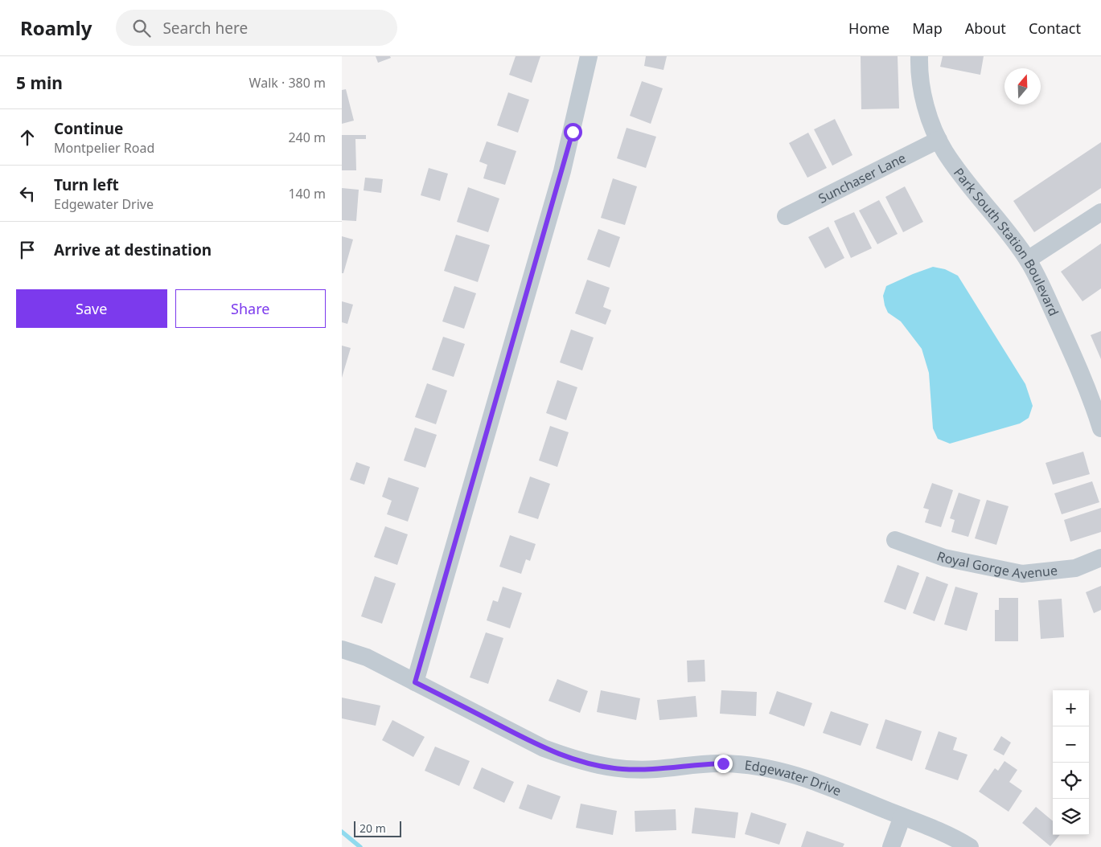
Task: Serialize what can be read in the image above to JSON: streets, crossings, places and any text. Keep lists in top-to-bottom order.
{
  "streets": {
    "street": [
      "Sunchaser Lane",
      "Park South Station Boulevard",
      "Royal Gorge Avenue",
      "Edgewater Drive"
    ]
  },
  "crossings": [
    ["Sunchaser Lane", "Park South Station Boulevard"]
  ],
  "scale_bar": "20 m",
  "north": "top",
  "page": {
    "header": "Roamly",
    "search": "Search here",
    "nav": [
      "Home",
      "Map",
      "About",
      "Contact"
    ],
    "heading": ["5 min", "Walk · 380 m"],
    "list": [
      ["Continue", "Montpelier Road", "240 m"],
      ["Turn left", "Edgewater Drive", "140 m"],
      "Arrive at destination"
    ],
    "buttons": ["Save", "Share"],
    "map_buttons": ["+", "−"],
    "scale": "20 m"
  }
}
